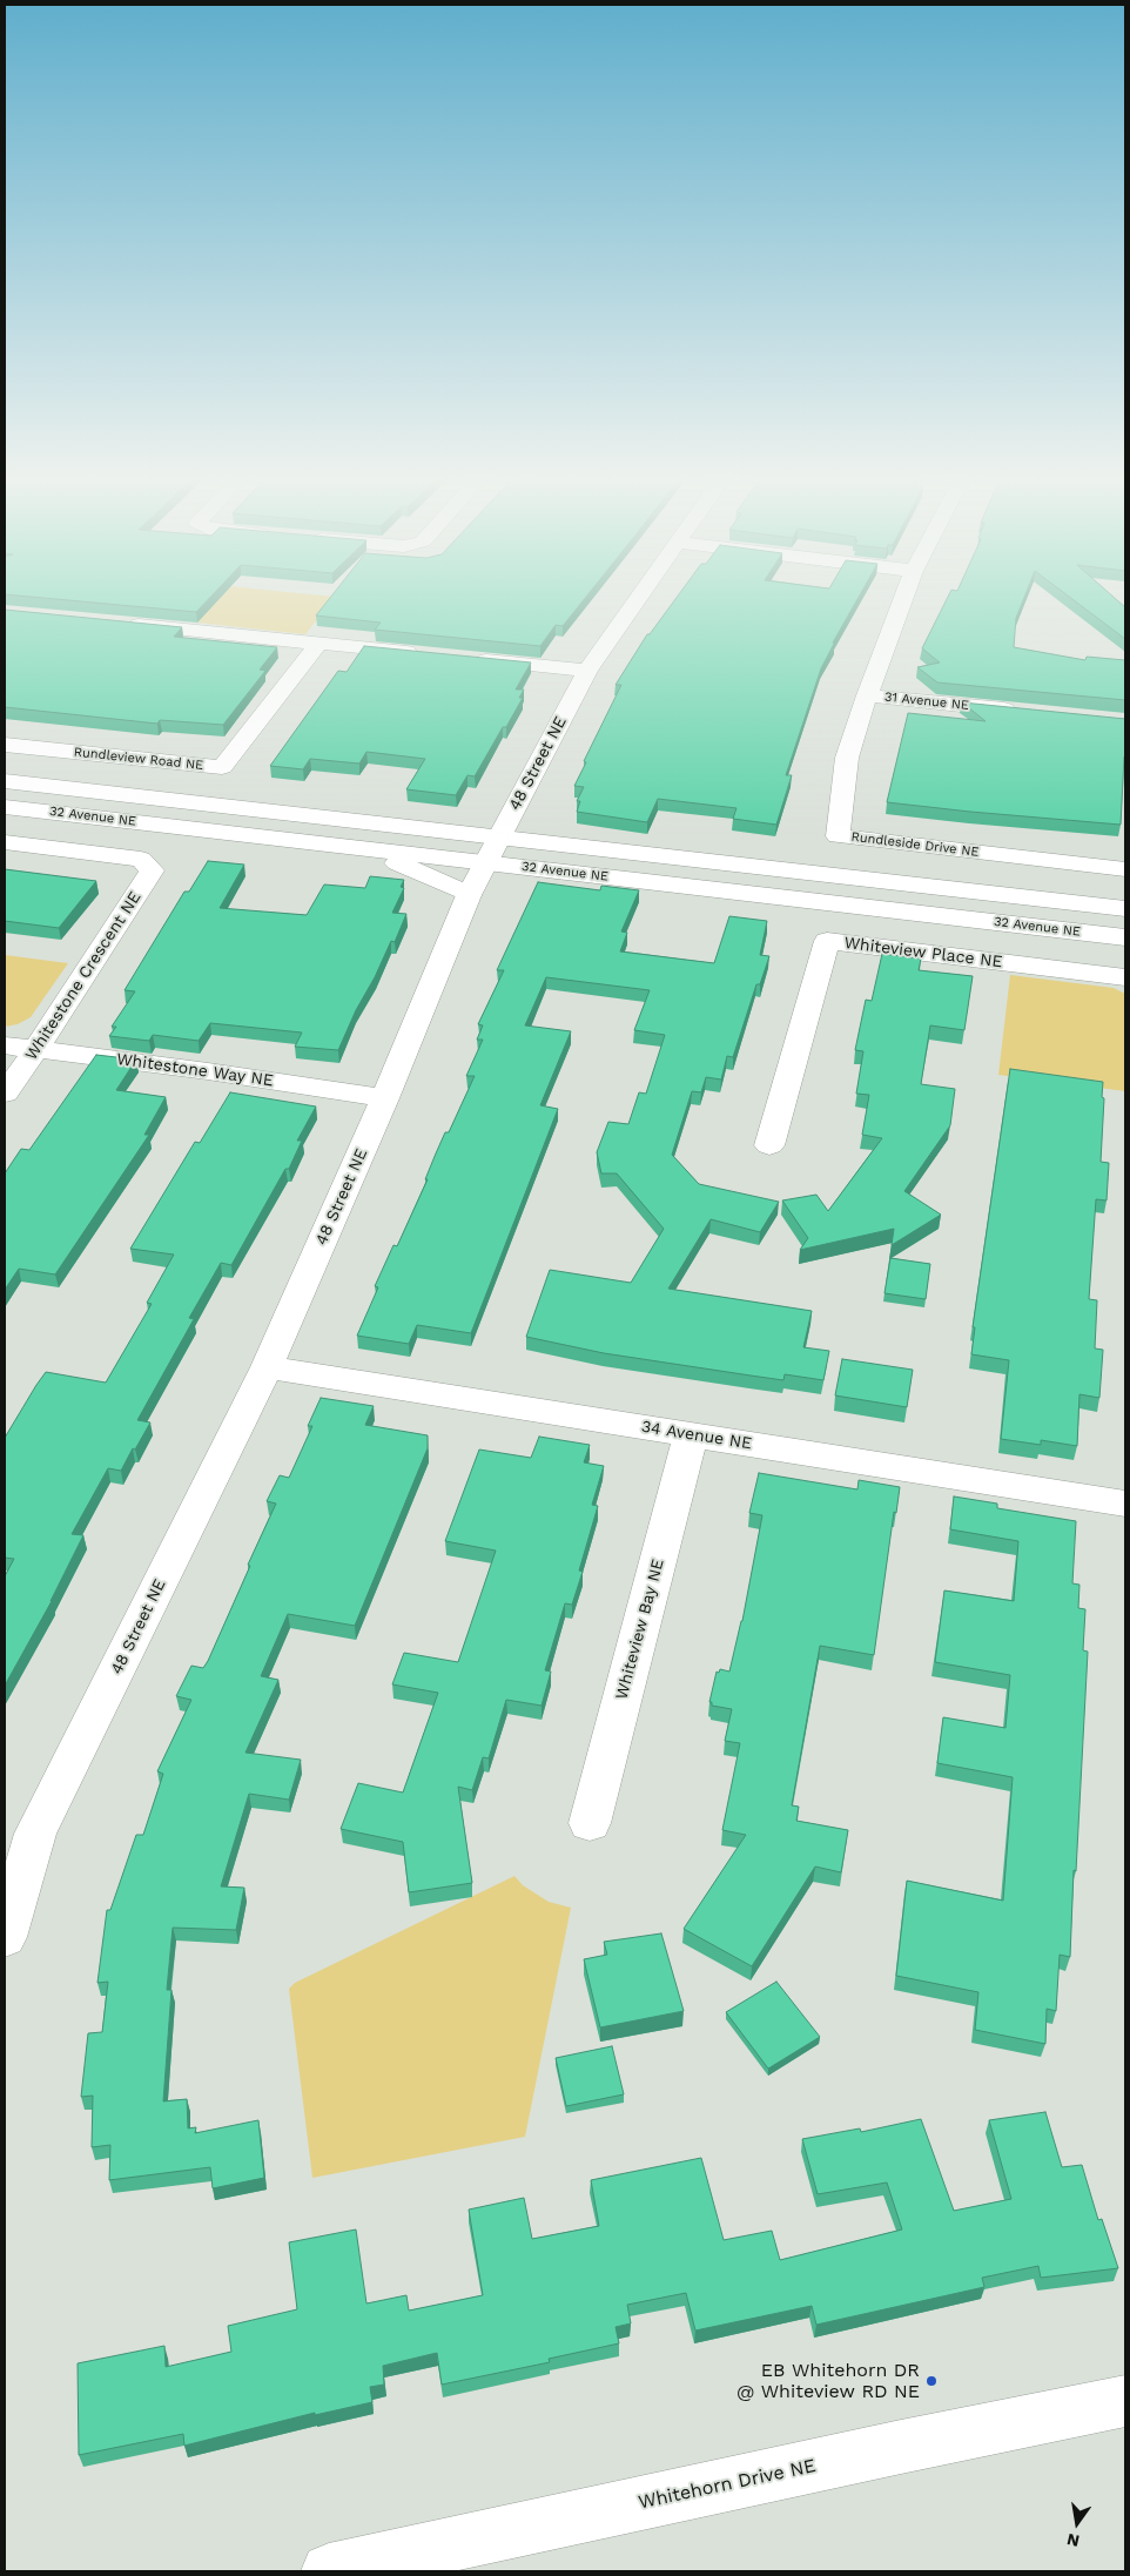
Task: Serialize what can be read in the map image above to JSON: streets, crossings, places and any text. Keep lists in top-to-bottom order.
{
  "streets": {
    "street": [
      "31 Avenue NE",
      "Rundleview Road NE",
      "48 Street NE",
      "32 Avenue NE",
      "Rundleside Drive NE",
      "Whiteview Place NE",
      "Whitestone Crescent NE",
      "Whitestone Way NE",
      "34 Avenue NE",
      "Whiteview Bay NE",
      "Whitehorn Drive NE"
    ]
  },
  "crossings": [
    ["31 Avenue NE", "Rundleside Drive NE"],
    ["48 Street NE", "32 Avenue NE"],
    ["48 Street NE", "Whitestone Way NE"],
    ["48 Street NE", "34 Avenue NE"],
    ["Whitestone Crescent NE", "Whitestone Way NE"],
    ["34 Avenue NE", "Whiteview Bay NE"]
  ],
  "places": ["EB Whitehorn DR @ Whiteview RD NE"],
  "north": "bottom"
}
